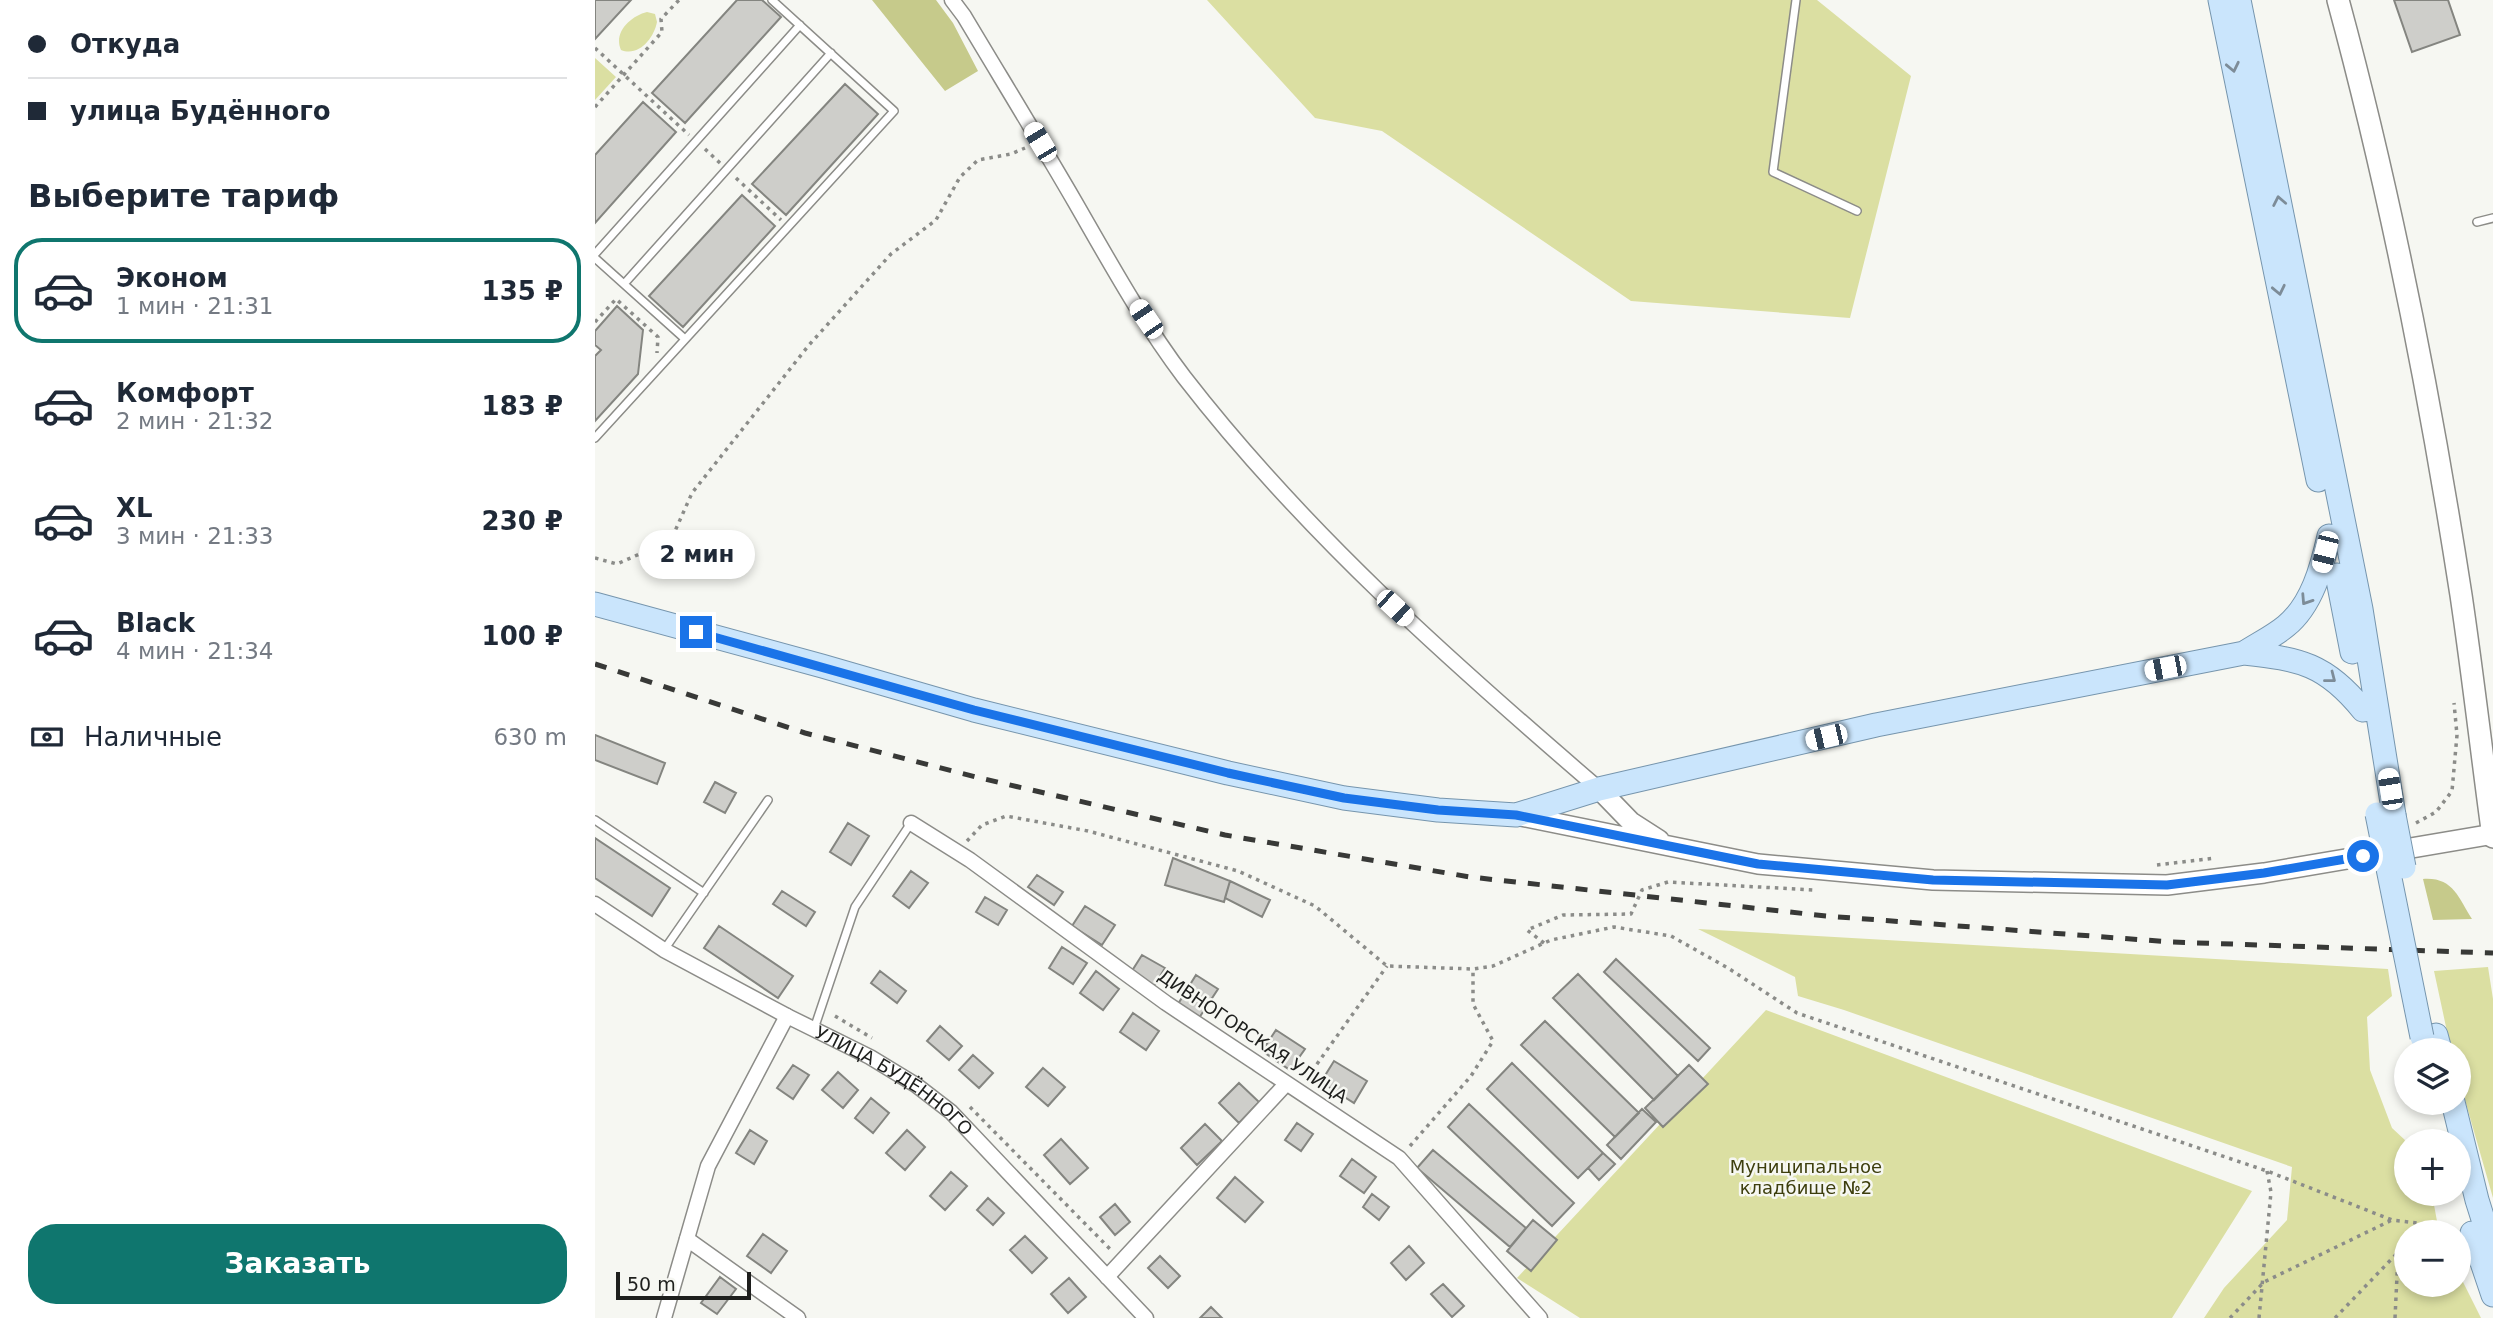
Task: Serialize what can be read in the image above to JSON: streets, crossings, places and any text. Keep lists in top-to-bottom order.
{
  "streets": {
    "street": ["ДИВНОГОРСКАЯ УЛИЦА", "УЛИЦА БУДЁННОГО"]
  },
  "parks": ["Муниципальное кладбище №2"],
  "scale_bar": "50 m",
  "page": {
    "banner": ["Откуда", "улица Будённого"],
    "heading": "Выберите тариф",
    "list": [
      {
        "name": "Эконом",
        "note": "1 мин · 21:31",
        "value": "135 ₽"
      },
      {
        "name": "Комфорт",
        "note": "2 мин · 21:32",
        "value": "183 ₽"
      },
      {
        "name": "XL",
        "note": "3 мин · 21:33",
        "value": "230 ₽"
      },
      {
        "name": "Black",
        "note": "4 мин · 21:34",
        "value": "100 ₽"
      }
    ],
    "bubble": "2 мин",
    "pay": ["Наличные", "630 m"],
    "map_buttons": ["+", "−"],
    "buttons": "Заказать",
    "scale": "50 m"
  }
}
